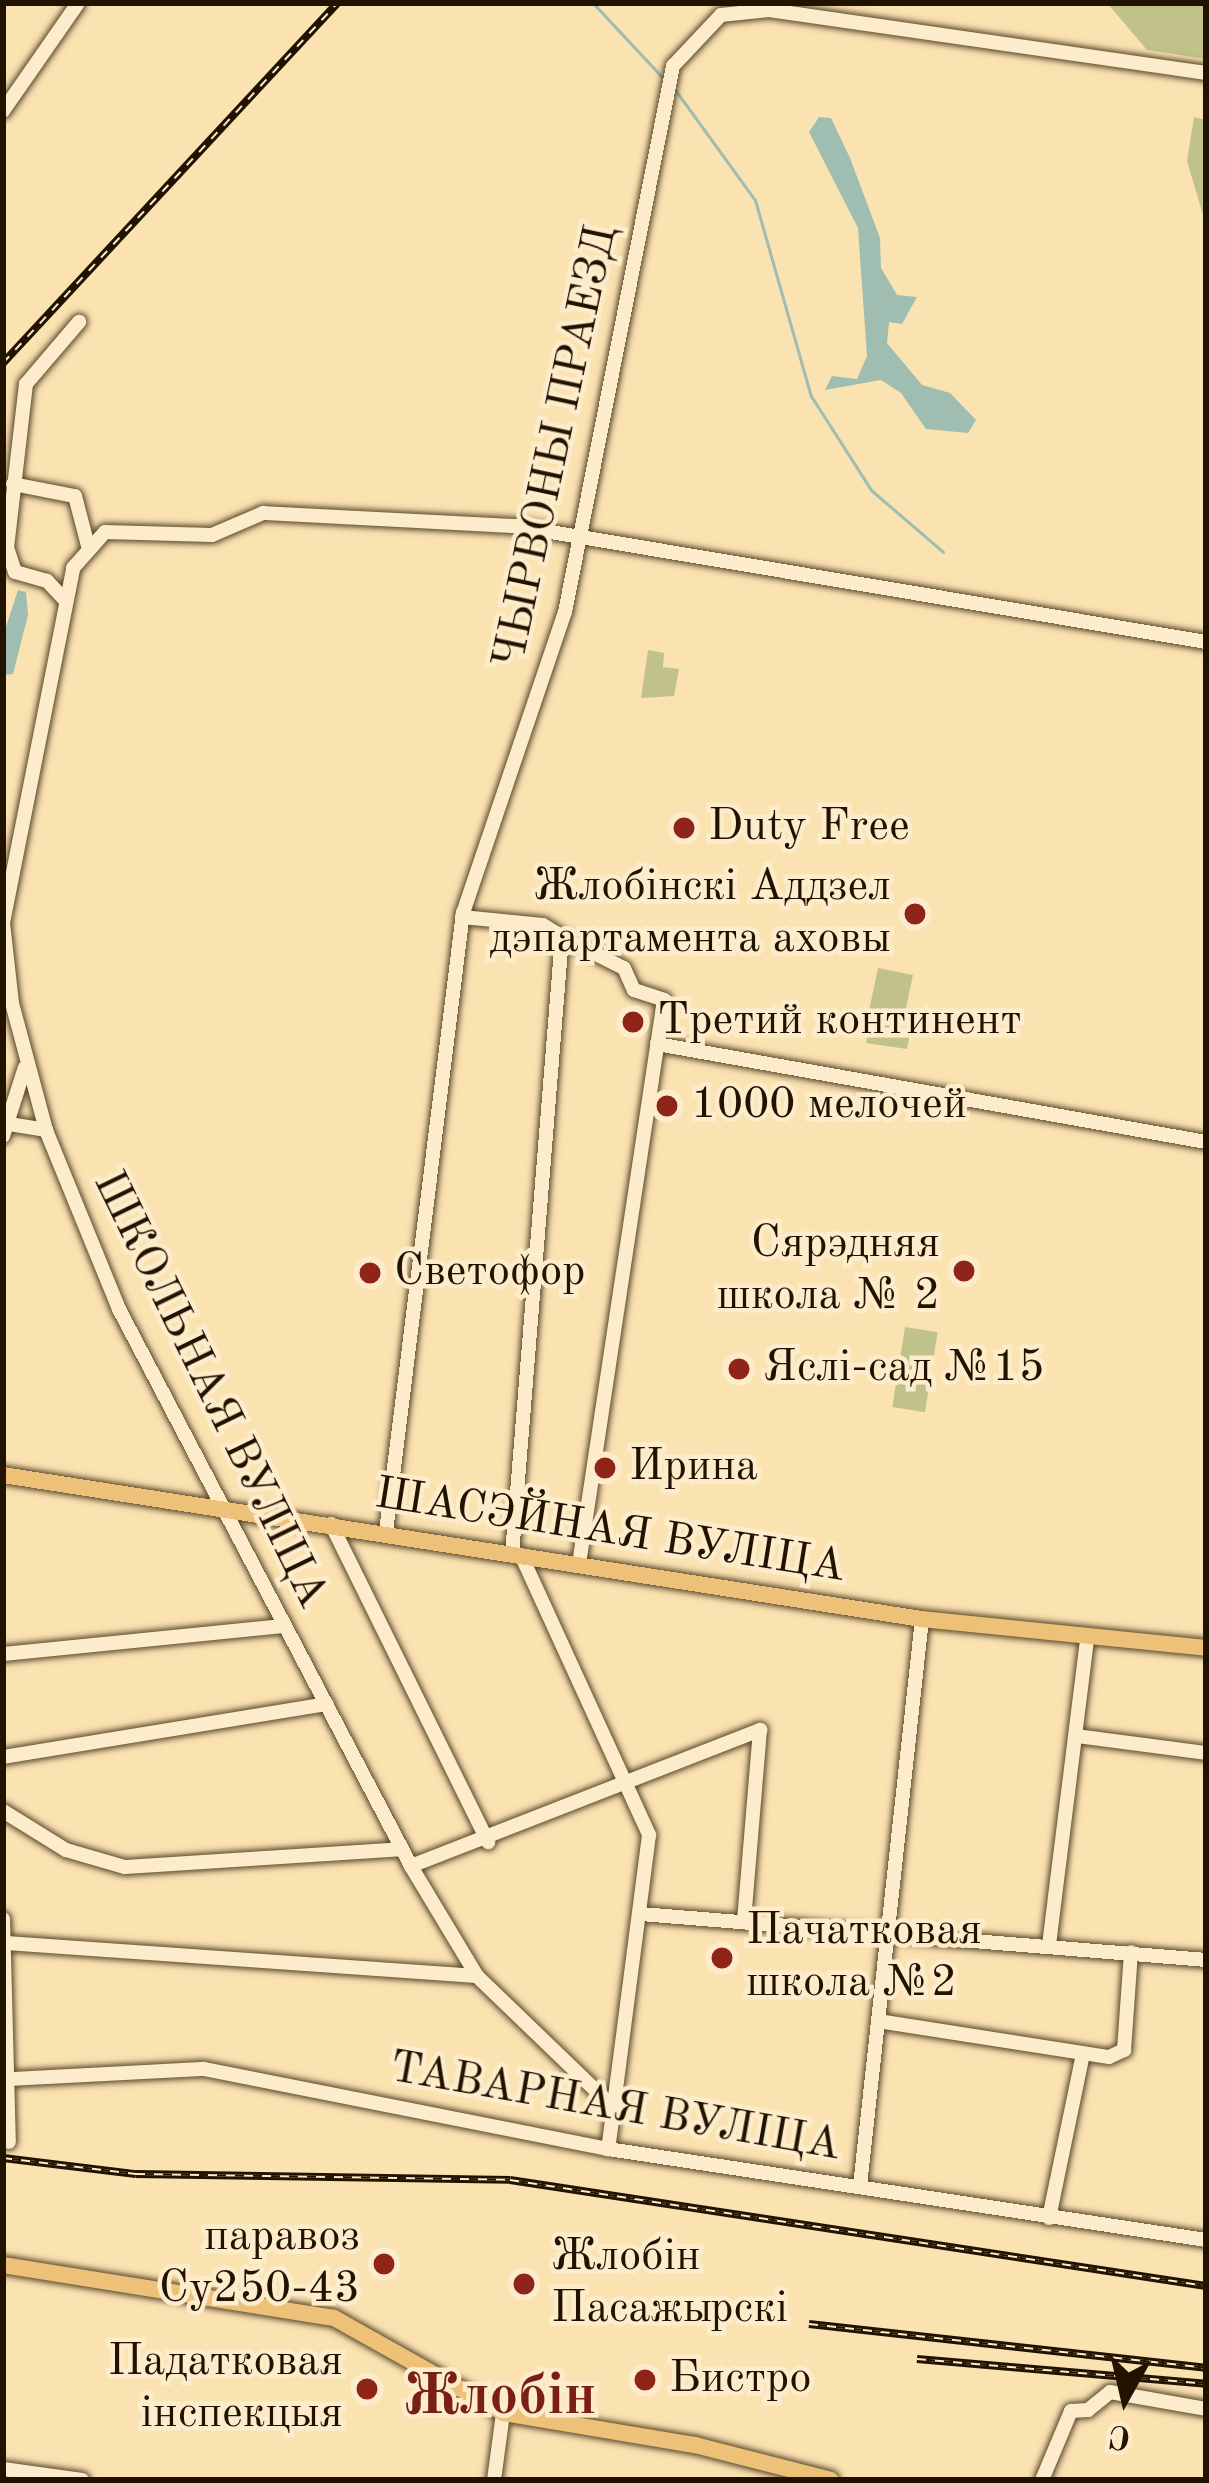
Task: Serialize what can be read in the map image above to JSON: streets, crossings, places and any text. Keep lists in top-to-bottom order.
{
  "streets": {
    "main road": ["ШАСЭЙНАЯ ВУЛІЦА"],
    "street": ["ЧЫРВОНЫ ПРАЕЗД", "ШКОЛЬНАЯ ВУЛІЦА", "ТАВАРНАЯ ВУЛІЦА"]
  },
  "crossings": [
    ["ЧЫРВОНЫ ПРАЕЗД", "ШАСЭЙНАЯ ВУЛІЦА"],
    ["ШКОЛЬНАЯ ВУЛІЦА", "ШАСЭЙНАЯ ВУЛІЦА"]
  ],
  "districts": ["Жлобін"],
  "places": [
    "Duty Free",
    "Жлобінскі Аддзел дэпартамента аховы",
    "Третий континент",
    "1000 мелочей",
    "Сярэдняя школа № 2",
    "Светофор",
    "Яслі-сад №15",
    "Ирина",
    "Пачатковая школа №2",
    "паравоз Су250-43",
    "Жлобін Пасажырскі",
    "Бистро",
    "Падатковая інспекцыя"
  ],
  "north": "bottom"
}
